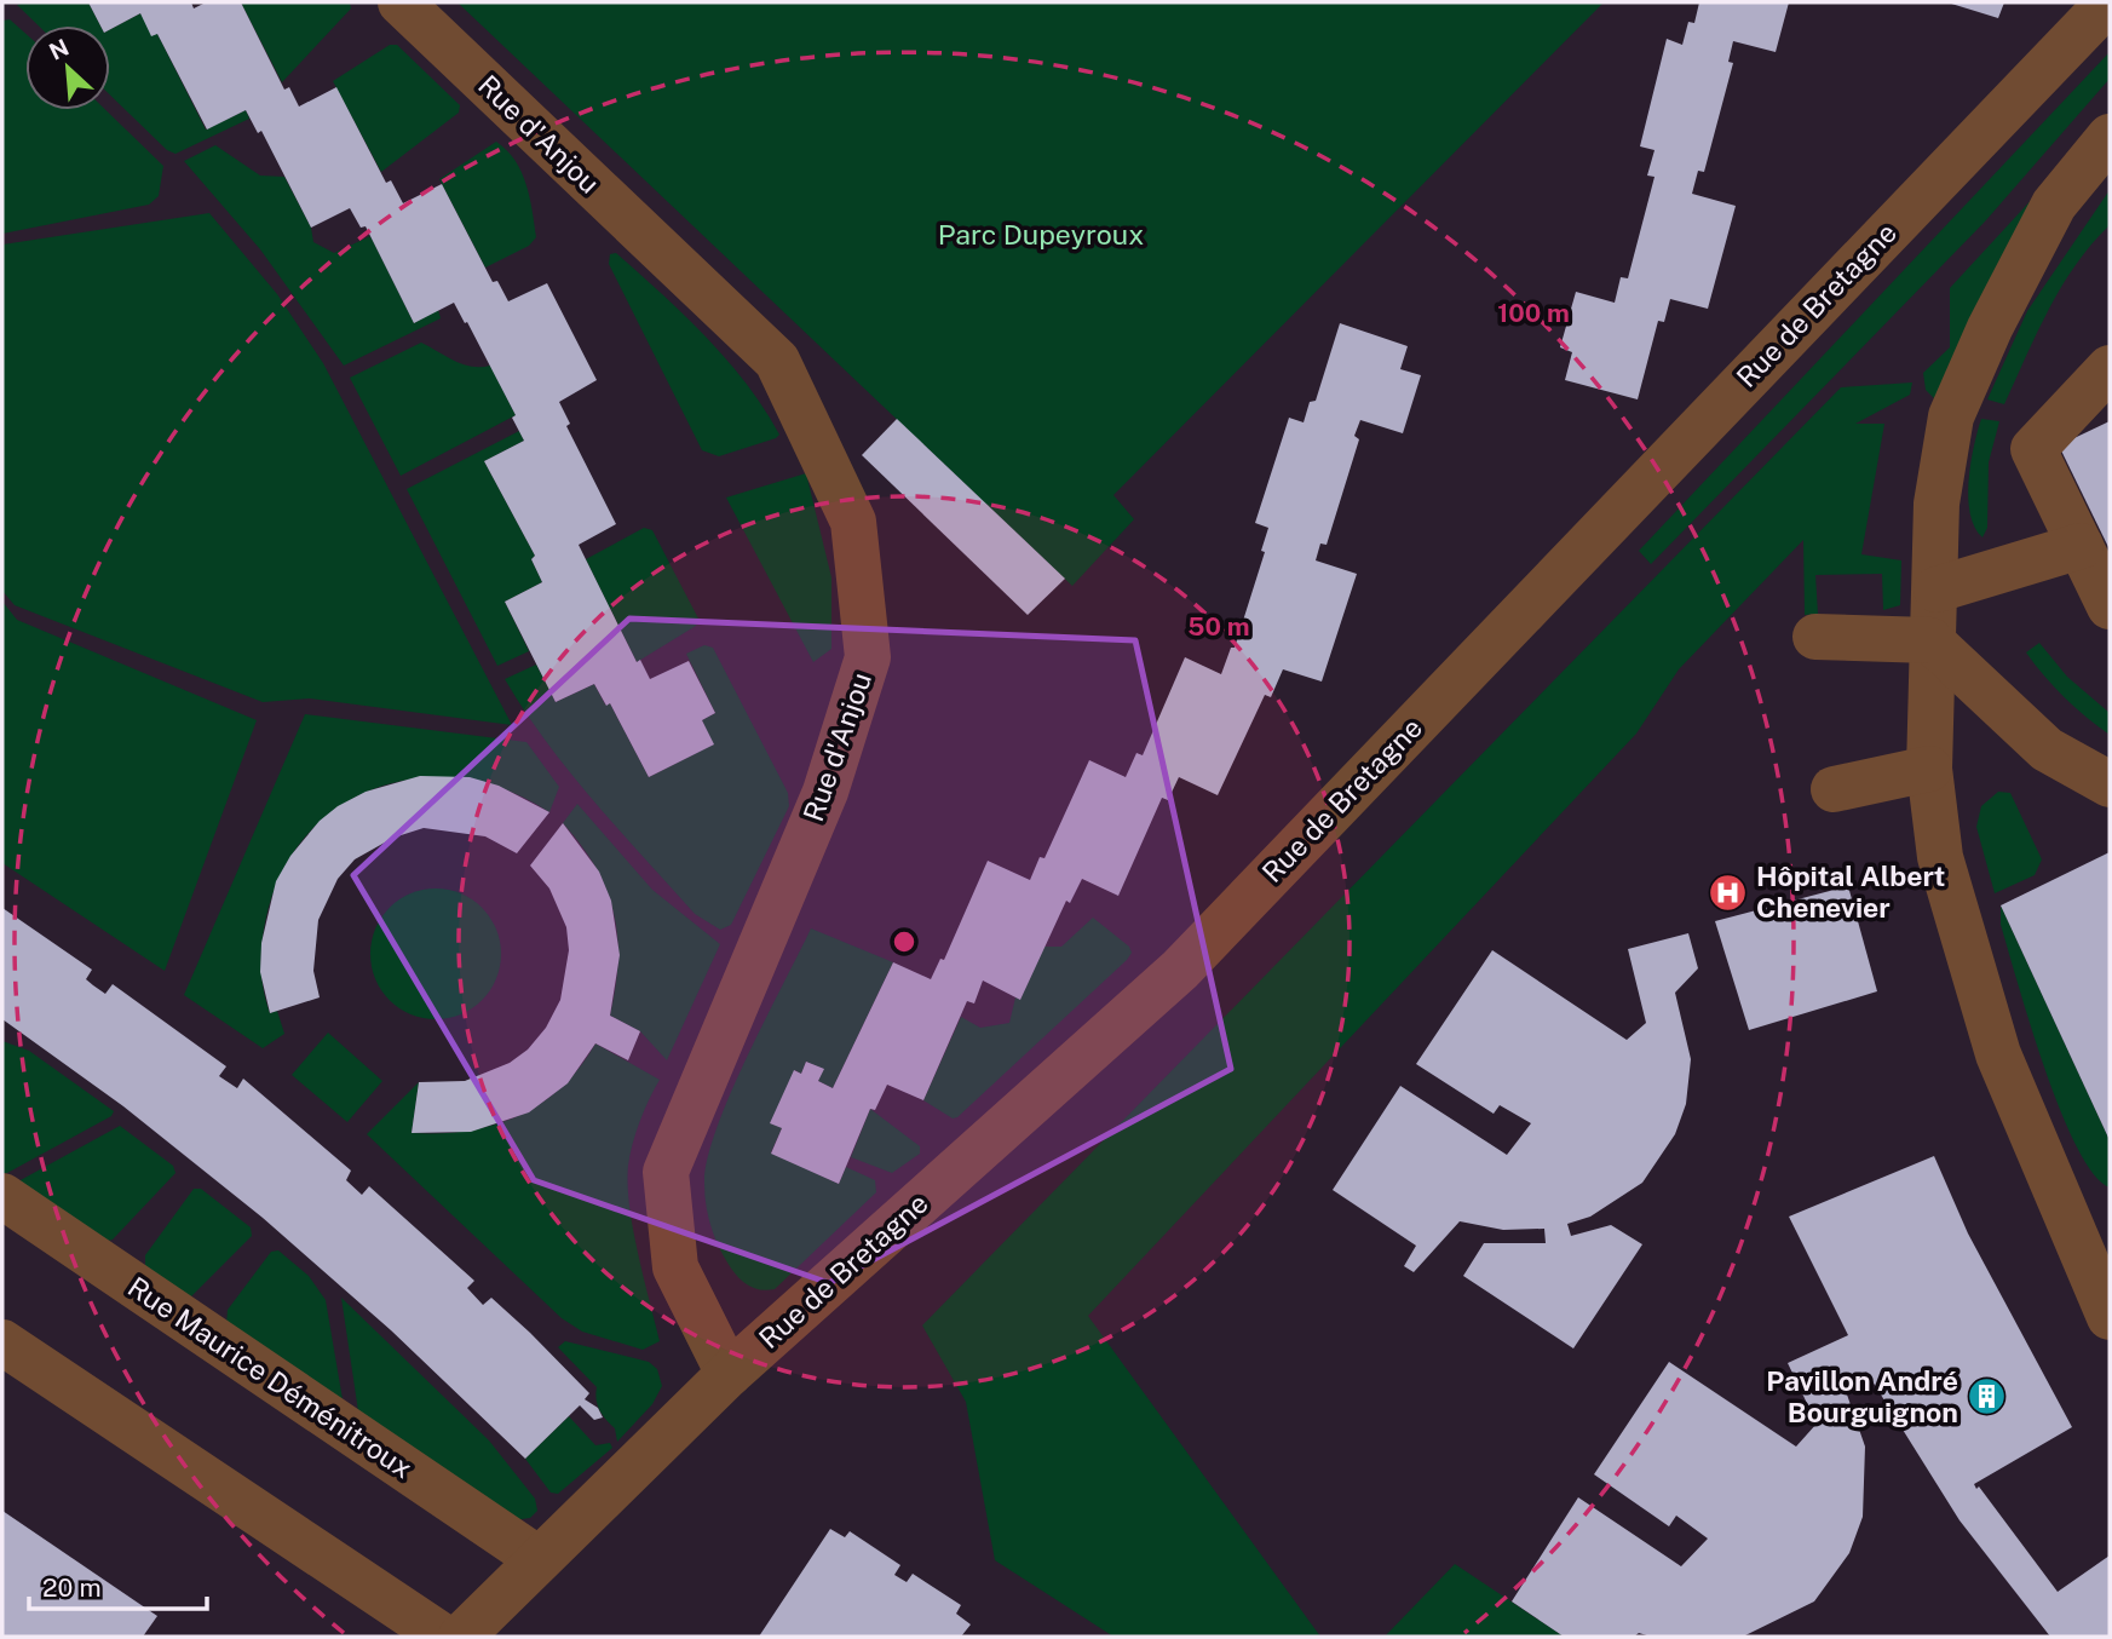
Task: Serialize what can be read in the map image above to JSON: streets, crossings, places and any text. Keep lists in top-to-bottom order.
{
  "streets": {
    "street": ["Rue d'Anjou", "Rue de Bretagne", "Rue Maurice Déménitroux"]
  },
  "crossings": [
    ["Rue d'Anjou", "Rue de Bretagne"],
    ["Rue de Bretagne", "Rue Maurice Déménitroux"]
  ],
  "parks": ["Parc Dupeyroux"],
  "places": {
    "hospital": ["Hôpital Albert Chenevier"],
    "building": ["Pavillon André Bourguignon"]
  },
  "scale_bar": "20 m",
  "north": "top left",
  "rings": ["100 m", "50 m"]
}
